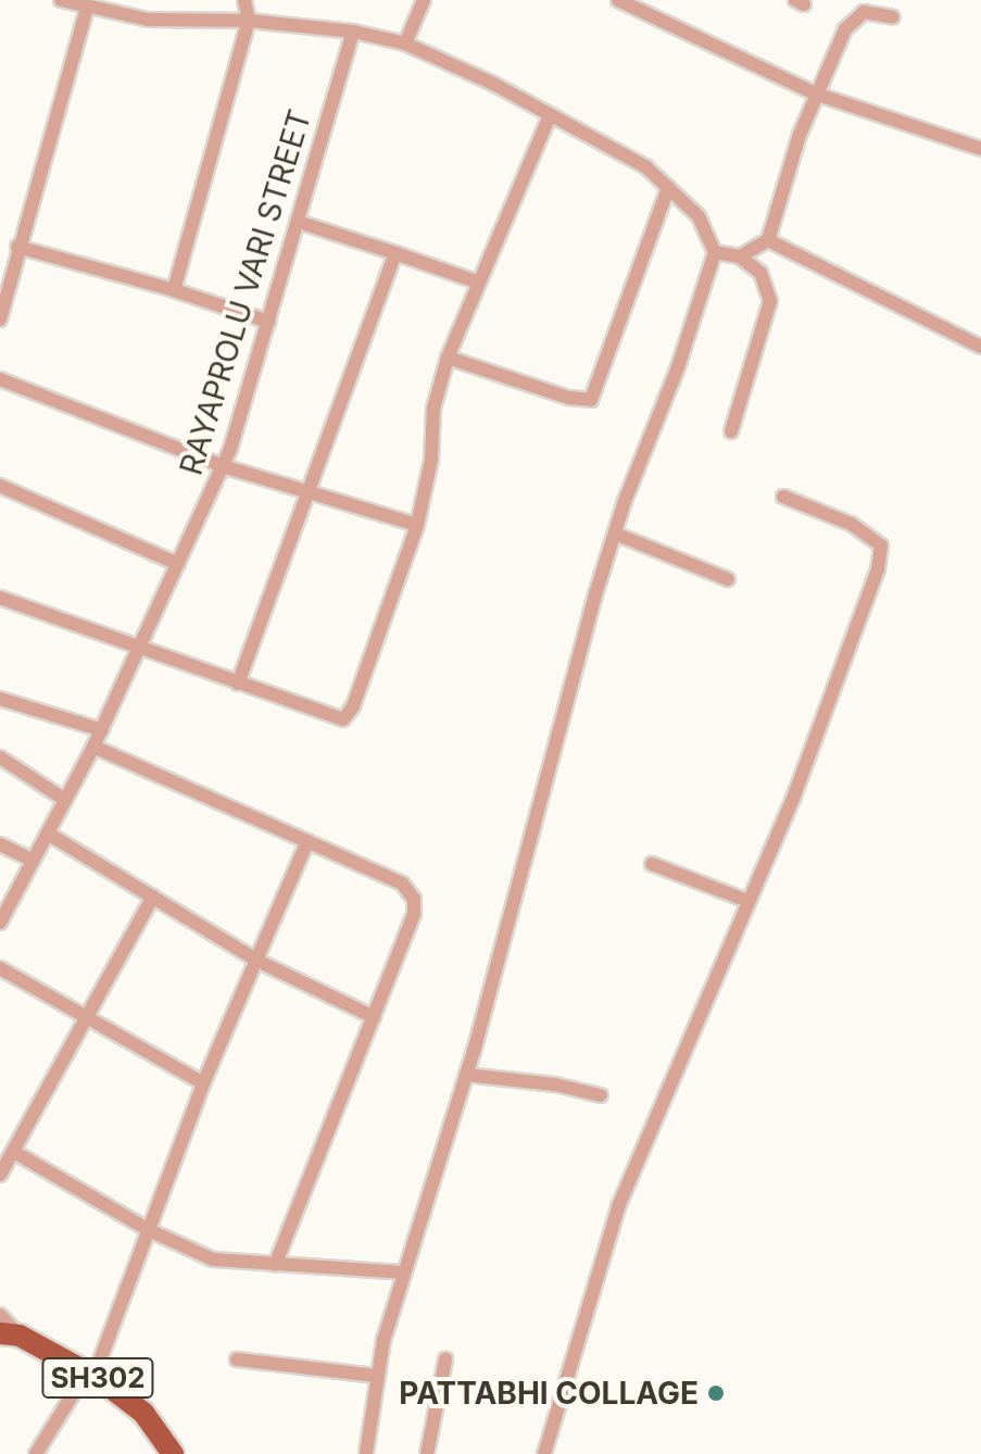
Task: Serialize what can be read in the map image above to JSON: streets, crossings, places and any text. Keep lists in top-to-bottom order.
{
  "streets": {
    "main road": ["SH302"],
    "street": ["RAYAPROLU VARI STREET"]
  },
  "places": ["PATTABHI COLLAGE"]
}
